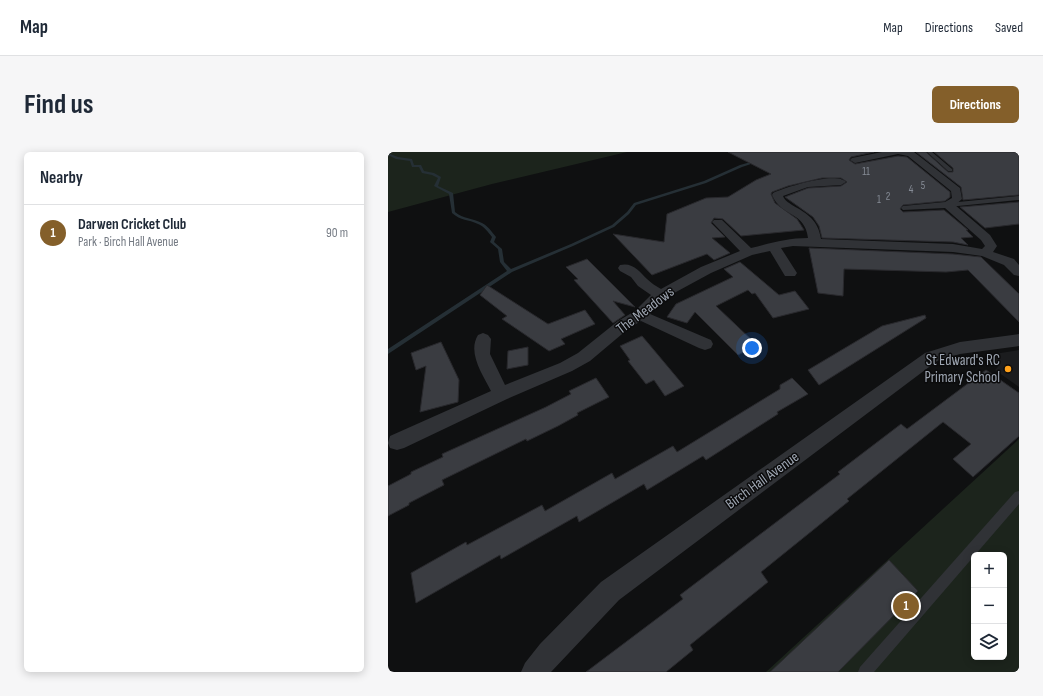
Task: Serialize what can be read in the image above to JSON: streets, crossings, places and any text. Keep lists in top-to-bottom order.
{
  "streets": {
    "street": ["The Meadows", "Birch Hall Avenue"]
  },
  "places": ["St Edward's RC Primary School"],
  "house_numbers": [
    "11",
    "5",
    "4",
    "2",
    "1"
  ],
  "page": {
    "header": "Map",
    "nav": ["Map", "Directions", "Saved"],
    "buttons": "Directions",
    "title": "Find us",
    "heading": "Nearby",
    "list": [
      {
        "mark": "1",
        "name": "Darwen Cricket Club",
        "note": "Park · Birch Hall Avenue",
        "value": "90 m"
      }
    ],
    "map_buttons": ["+", "−"],
    "pins": "1"
  }
}
